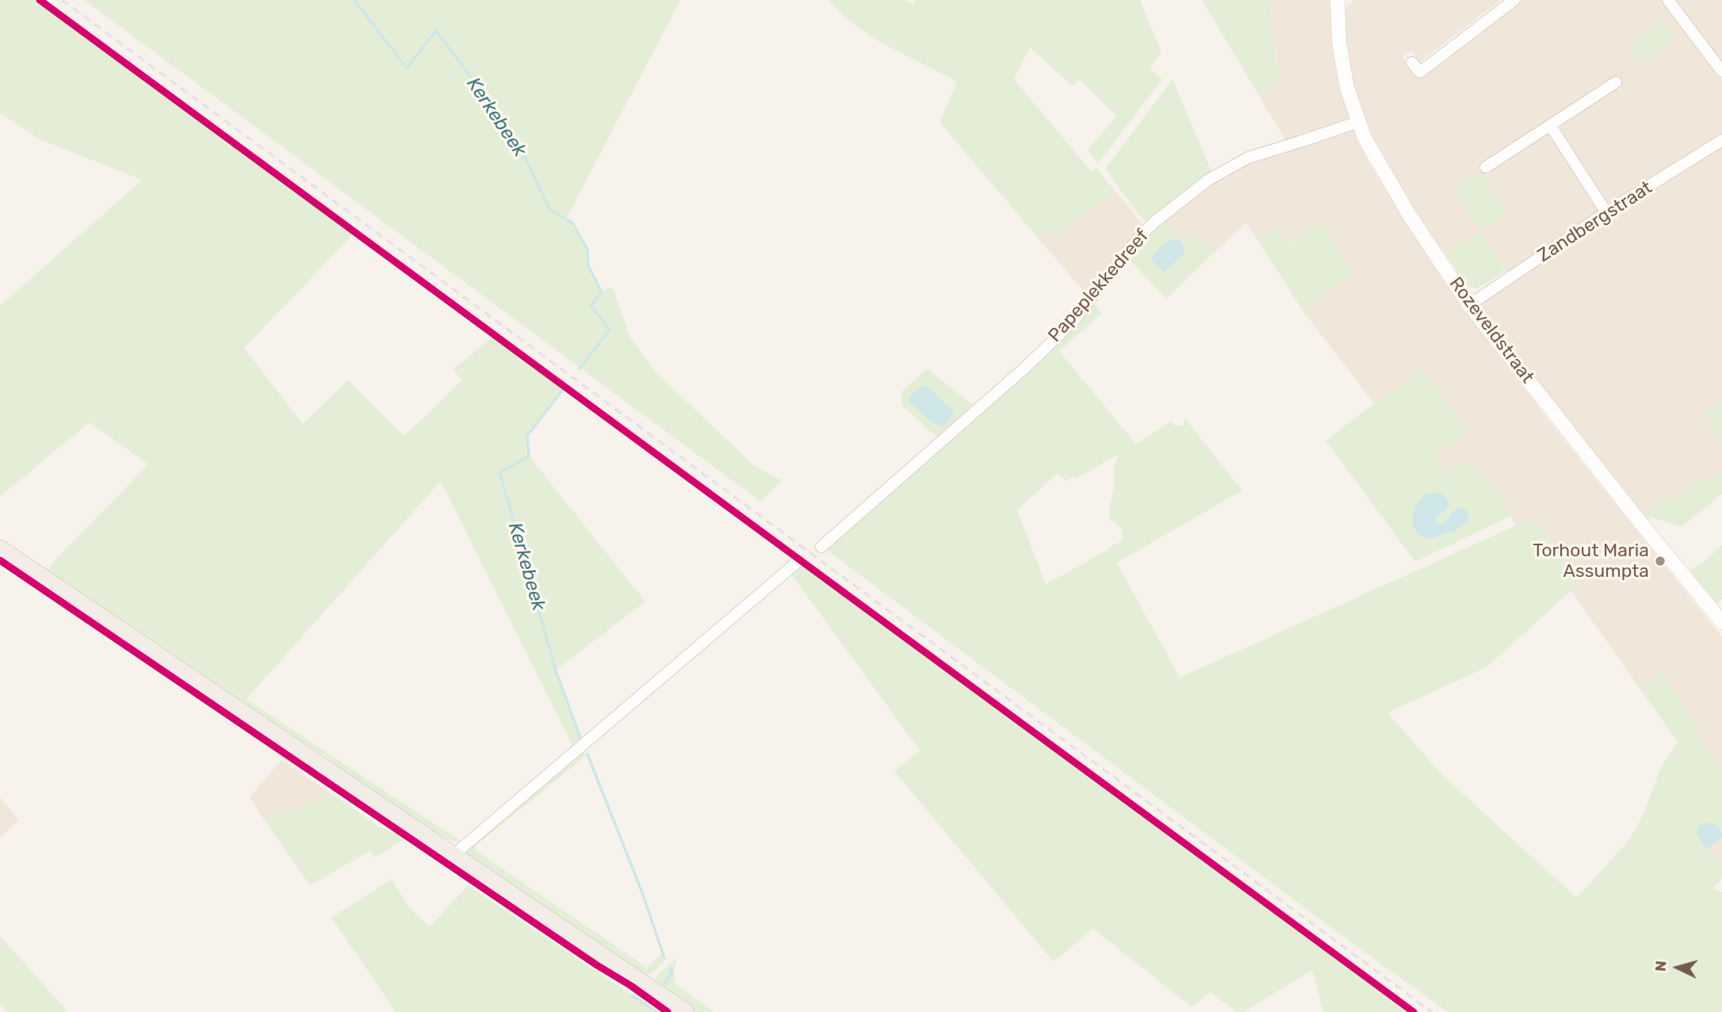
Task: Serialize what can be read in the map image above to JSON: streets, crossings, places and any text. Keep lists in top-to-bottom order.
{
  "streets": {
    "street": ["Zandbergstraat", "Papeplekkedreef", "Rozeveldstraat"]
  },
  "crossings": [
    ["Zandbergstraat", "Rozeveldstraat"],
    ["Papeplekkedreef", "Rozeveldstraat"]
  ],
  "water": ["Kerkebeek"],
  "places": ["Torhout Maria Assumpta"],
  "north": "left"
}
